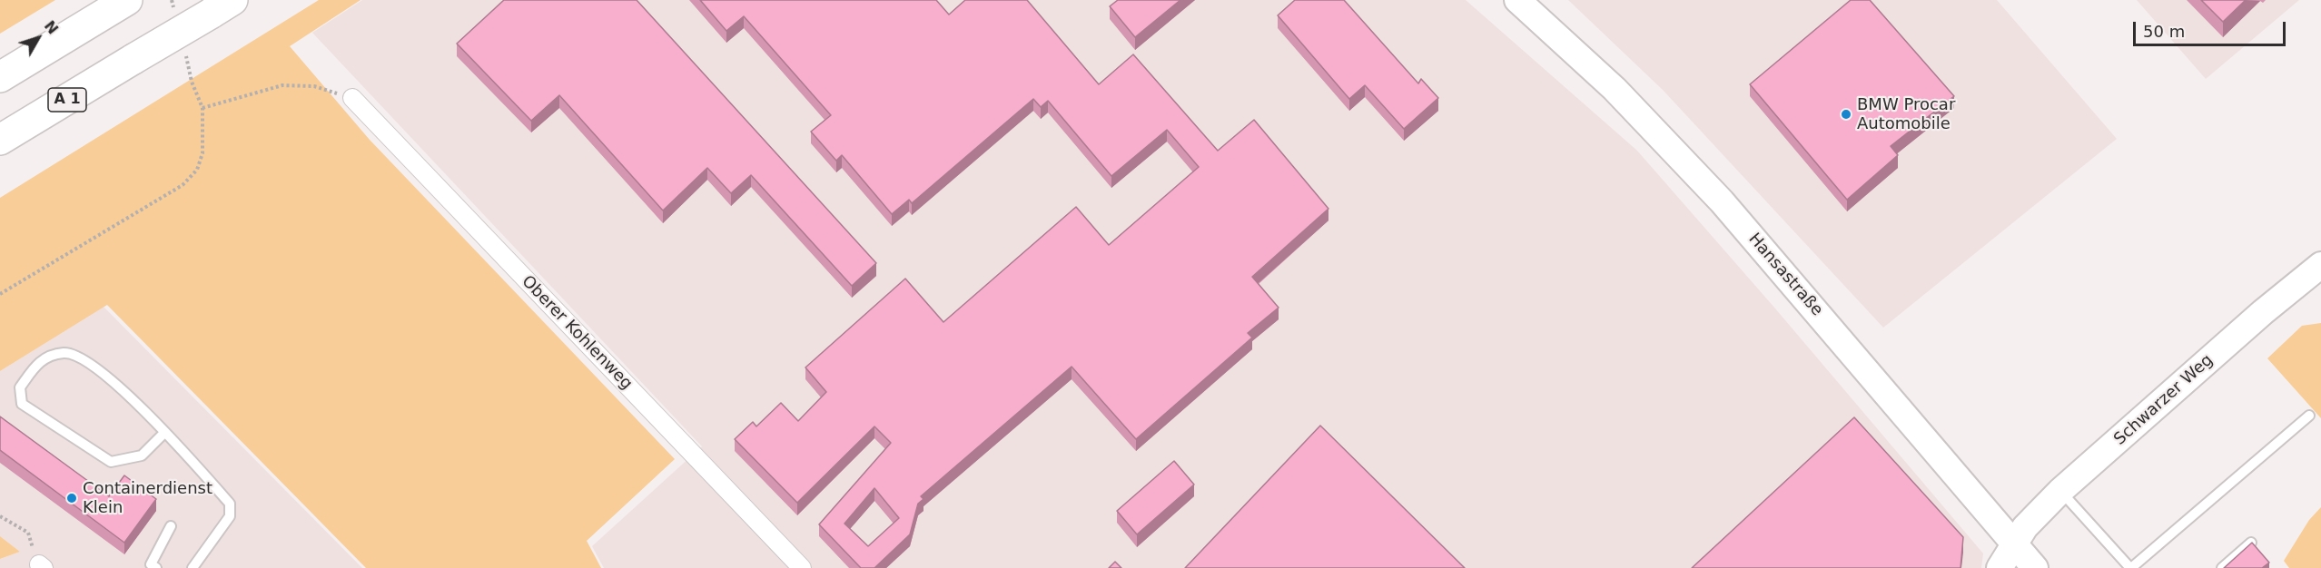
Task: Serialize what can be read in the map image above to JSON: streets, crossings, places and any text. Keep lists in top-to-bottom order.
{
  "streets": {
    "highway": ["A 1"],
    "main road": ["Hansastraße", "Schwarzer Weg"],
    "street": ["Oberer Kohlenweg"]
  },
  "crossings": [
    ["Hansastraße", "Schwarzer Weg"]
  ],
  "places": ["BMW Procar Automobile", "Containerdienst Klein"],
  "scale_bar": "50 m",
  "north": "top right"
}
